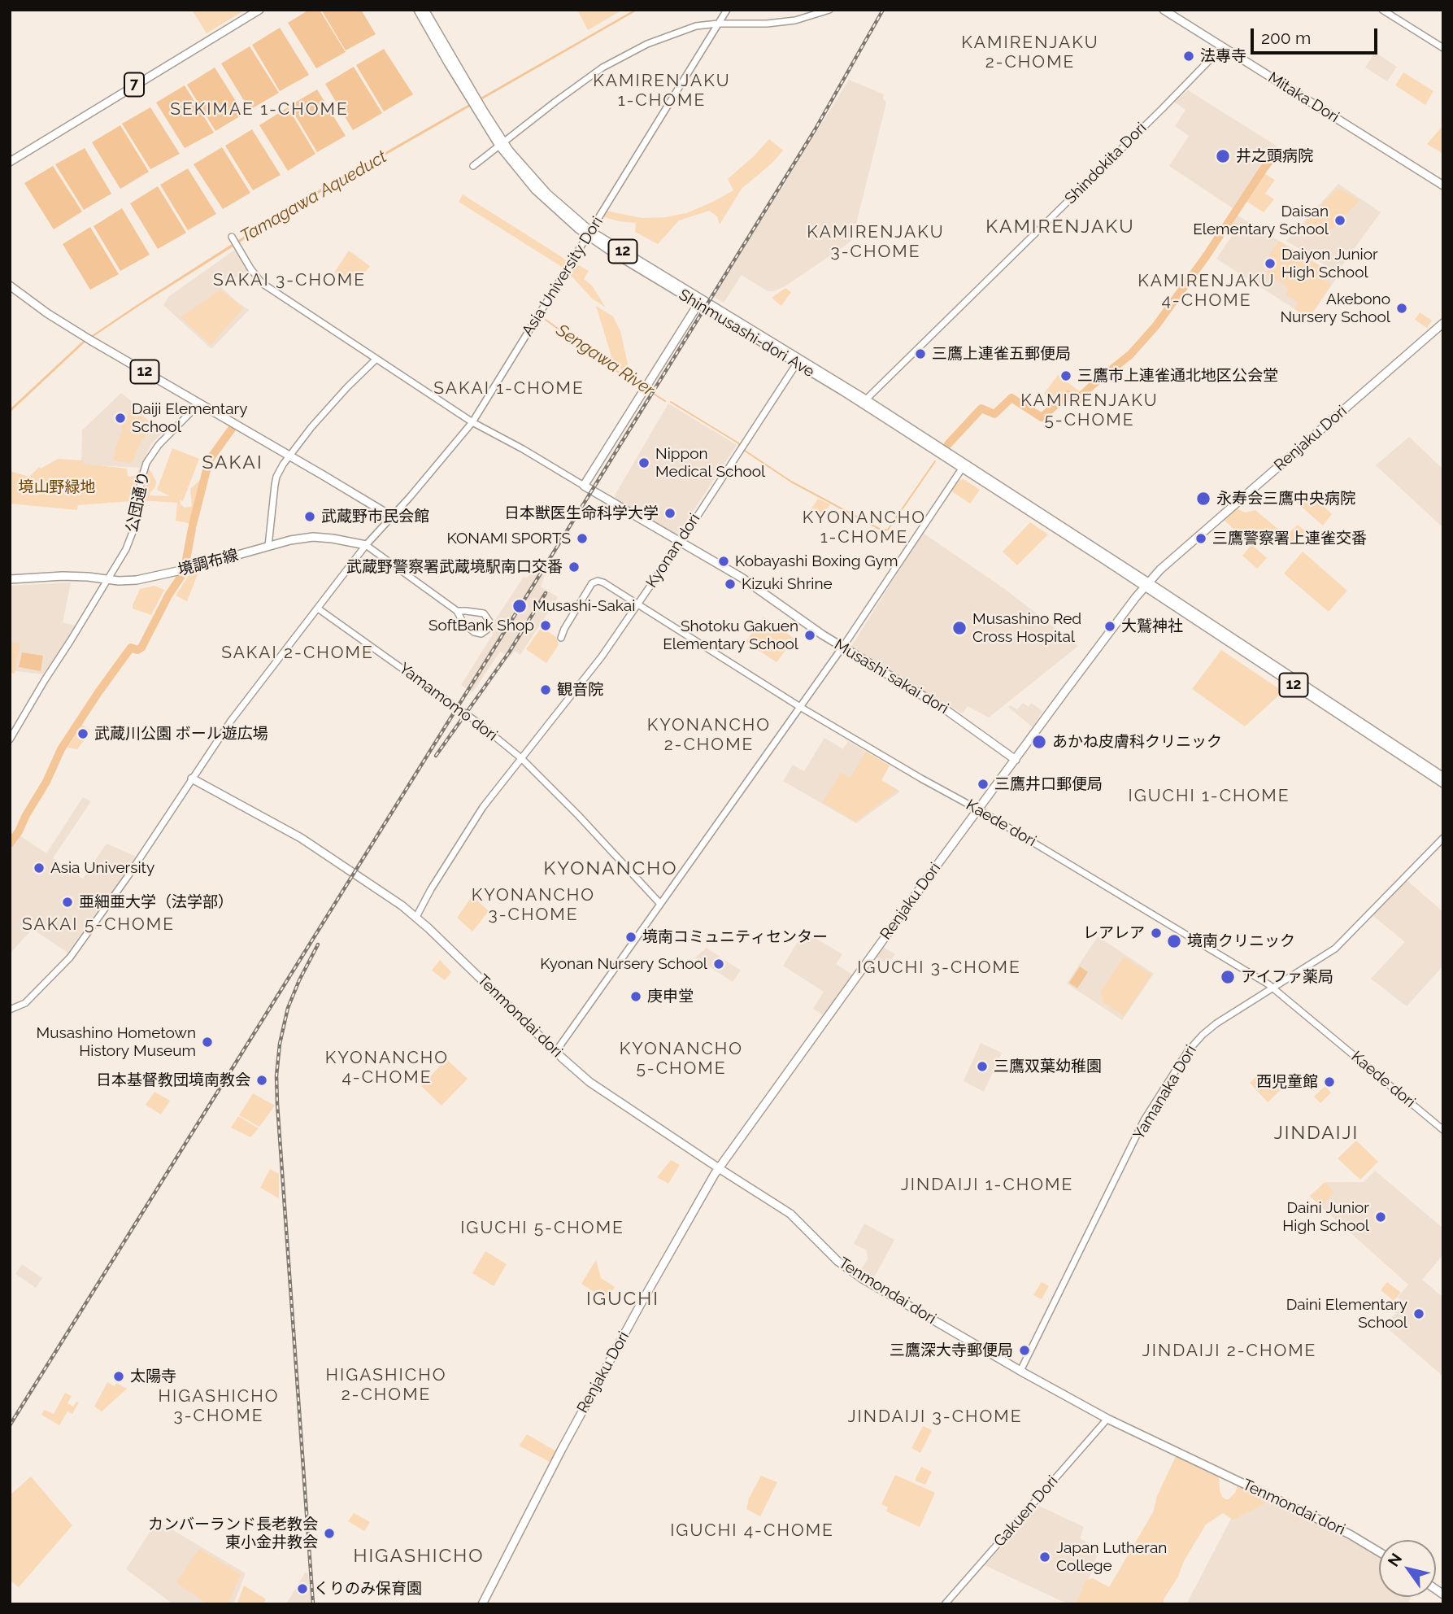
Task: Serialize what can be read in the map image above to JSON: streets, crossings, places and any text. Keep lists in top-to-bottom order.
{
  "streets": {
    "main road": [
      "7",
      "Mitaka Dori",
      "12",
      "Shinmusashi-dori Ave",
      "Renjaku Dori",
      "境調布線",
      "Musashi sakai dori",
      "Tenmondai dori"
    ],
    "street": [
      "Shindokita Dori",
      "Asia University Dori",
      "公団通り",
      "Kyonan dori",
      "Yamamomo dori",
      "Kaede dori",
      "Yamanaka Dori",
      "Gakuen Dori"
    ]
  },
  "crossings": [
    ["Mitaka Dori", "Shindokita Dori"],
    ["Shindokita Dori", "Shinmusashi-dori Ave"],
    ["12", "Asia University Dori"],
    ["12", "Shinmusashi-dori Ave"],
    ["12", "Renjaku Dori"],
    ["12", "公団通り"],
    ["Asia University Dori", "Shinmusashi-dori Ave"],
    ["Asia University Dori", "Musashi sakai dori"],
    ["Shinmusashi-dori Ave", "Renjaku Dori"],
    ["Shinmusashi-dori Ave", "Kyonan dori"],
    ["Renjaku Dori", "Musashi sakai dori"],
    ["Renjaku Dori", "Kaede dori"],
    ["Renjaku Dori", "Tenmondai dori"],
    ["公団通り", "境調布線"],
    ["Kyonan dori", "Musashi sakai dori"],
    ["Kyonan dori", "Yamamomo dori"],
    ["Kyonan dori", "Kaede dori"],
    ["Kaede dori", "Yamanaka Dori"],
    ["Tenmondai dori", "Yamanaka Dori"],
    ["Tenmondai dori", "Gakuen Dori"]
  ],
  "districts": [
    "KAMIRENJAKU 2-CHOME",
    "KAMIRENJAKU 1-CHOME",
    "SEKIMAE 1-CHOME",
    "KAMIRENJAKU",
    "KAMIRENJAKU 3-CHOME",
    "SAKAI 3-CHOME",
    "KAMIRENJAKU 4-CHOME",
    "SAKAI 1-CHOME",
    "KAMIRENJAKU 5-CHOME",
    "SAKAI",
    "KYONANCHO 1-CHOME",
    "SAKAI 2-CHOME",
    "KYONANCHO 2-CHOME",
    "IGUCHI 1-CHOME",
    "KYONANCHO",
    "KYONANCHO 3-CHOME",
    "SAKAI 5-CHOME",
    "IGUCHI 3-CHOME",
    "KYONANCHO 5-CHOME",
    "KYONANCHO 4-CHOME",
    "JINDAIJI",
    "JINDAIJI 1-CHOME",
    "IGUCHI 5-CHOME",
    "IGUCHI",
    "JINDAIJI 2-CHOME",
    "HIGASHICHO 2-CHOME",
    "HIGASHICHO 3-CHOME",
    "JINDAIJI 3-CHOME",
    "IGUCHI 4-CHOME",
    "HIGASHICHO"
  ],
  "water": ["Tamagawa Aqueduct", "Sengawa River"],
  "parks": ["境山野緑地"],
  "places": [
    "法專寺",
    "井之頭病院",
    "Daisan Elementary School",
    "Daiyon Junior High School",
    "Akebono Nursery School",
    "三鷹上連雀五郵便局",
    "三鷹市上連雀通北地区公会堂",
    "Daiji Elementary School",
    "Nippon Medical School",
    "永寿会三鷹中央病院",
    "日本獣医生命科学大学",
    "武蔵野市民会館",
    "KONAMI SPORTS",
    "三鷹警察署上連雀交番",
    "Kobayashi Boxing Gym",
    "武蔵野警察署武蔵境駅南口交番",
    "Kizuki Shrine",
    "Musashi-Sakai",
    "SoftBank Shop",
    "大鷲神社",
    "Musashino Red Cross Hospital",
    "Shotoku Gakuen Elementary School",
    "観音院",
    "武蔵川公園 ボール遊広場",
    "あかね皮膚科クリニック",
    "三鷹井口郵便局",
    "Asia University",
    "亜細亜大学（法学部）",
    "レアレア",
    "境南コミュニティセンター",
    "境南クリニック",
    "Kyonan Nursery School",
    "アイファ薬局",
    "庚申堂",
    "Musashino Hometown History Museum",
    "三鷹双葉幼稚園",
    "日本基督教団境南教会",
    "西児童館",
    "Daini Junior High School",
    "Daini Elementary School",
    "三鷹深大寺郵便局",
    "太陽寺",
    "カンバーランド長老教会 東小金井教会",
    "Japan Lutheran College",
    "くりのみ保育園"
  ],
  "scale_bar": "200 m",
  "north": "top left"
}
